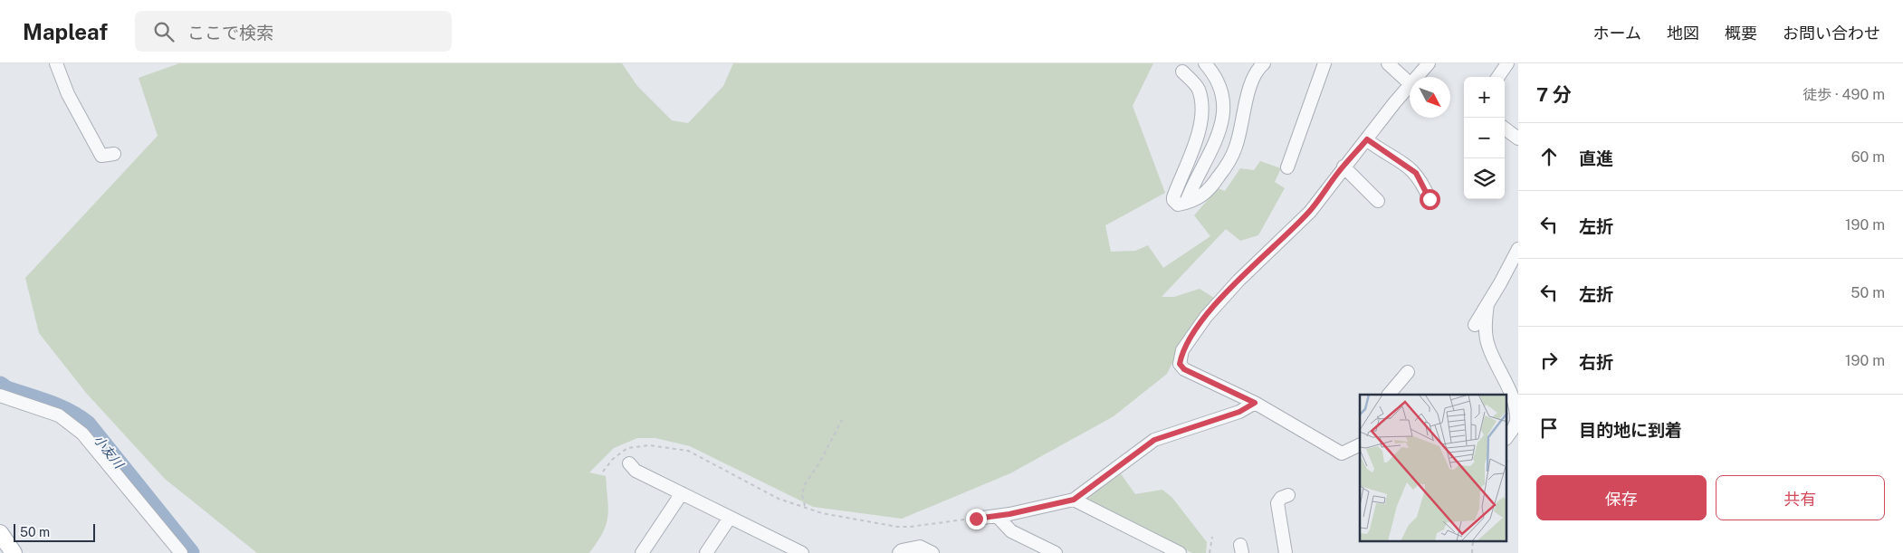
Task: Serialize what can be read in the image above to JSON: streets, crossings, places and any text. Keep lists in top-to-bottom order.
{
  "water": ["小友川"],
  "scale_bar": "50 m",
  "north": "bottom right",
  "page": {
    "header": "Mapleaf",
    "search": "ここで検索",
    "nav": [
      "ホーム",
      "地図",
      "概要",
      "お問い合わせ"
    ],
    "heading": ["7 分", "徒歩 · 490 m"],
    "map_buttons": ["+", "−"],
    "list": [
      ["直進", "60 m"],
      ["左折", "190 m"],
      ["左折", "50 m"],
      ["右折", "190 m"],
      "目的地に到着"
    ],
    "buttons": ["保存", "共有"],
    "scale": "50 m"
  }
}
